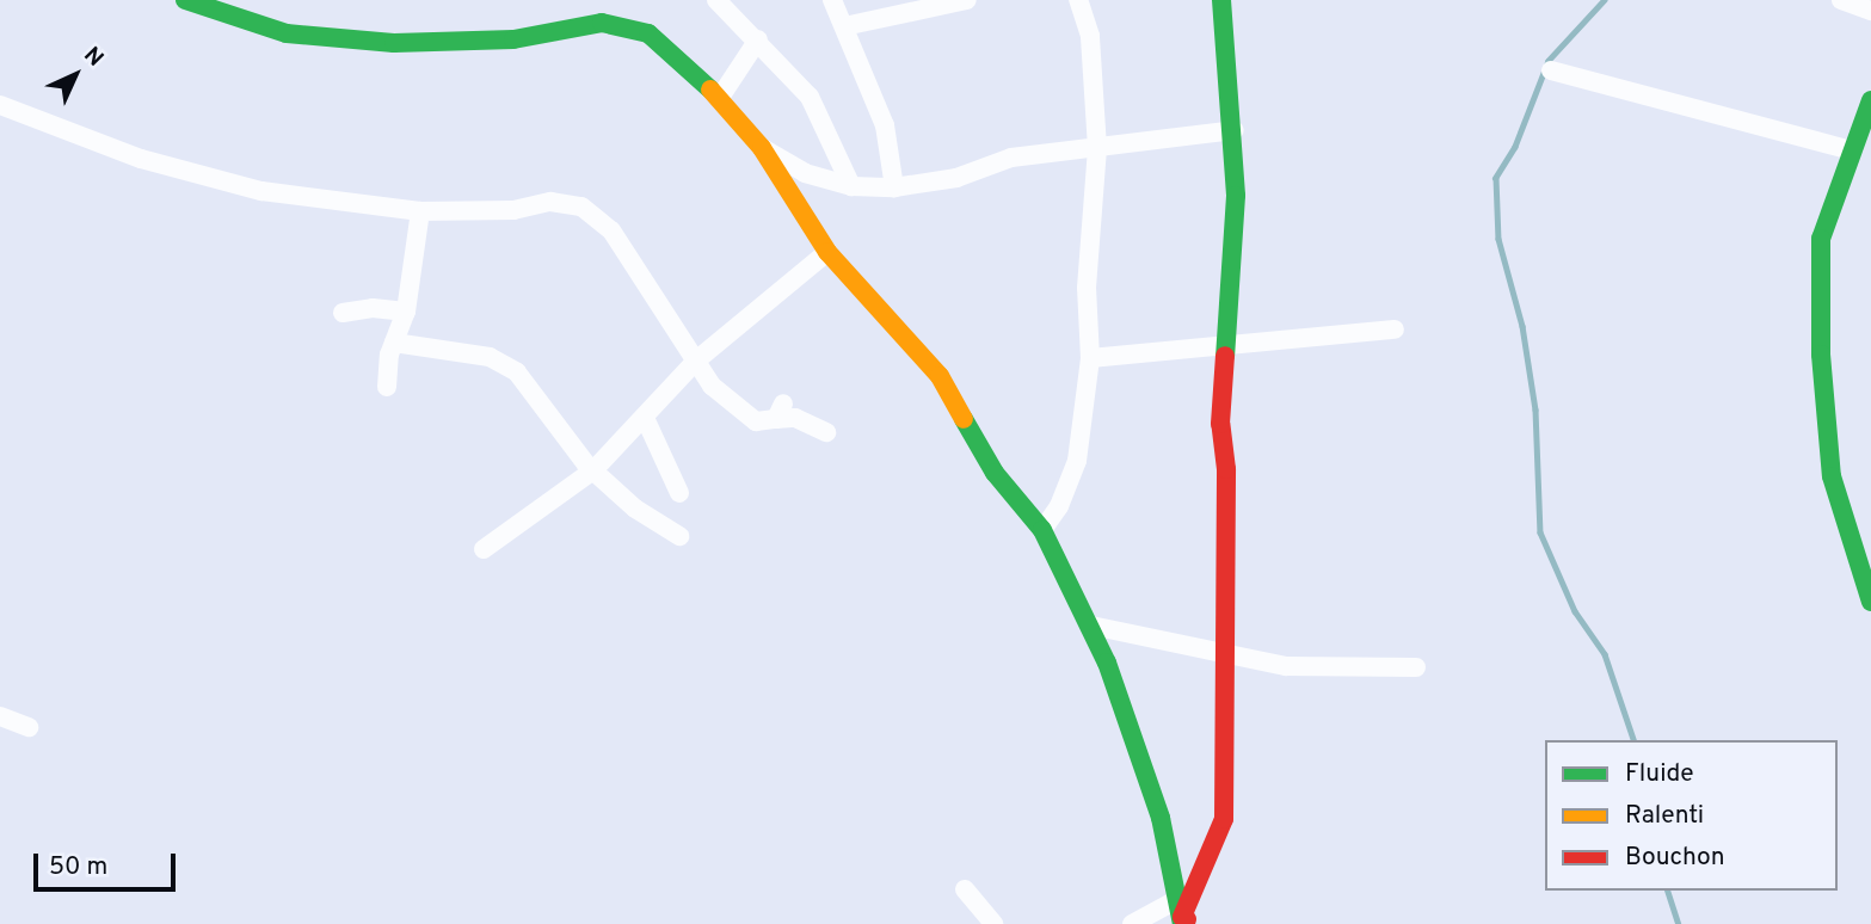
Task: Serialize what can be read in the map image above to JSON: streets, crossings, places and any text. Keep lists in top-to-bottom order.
{
  "legend": ["Fluide", "Ralenti", "Bouchon"],
  "scale_bar": "50 m",
  "north": "top right"
}
